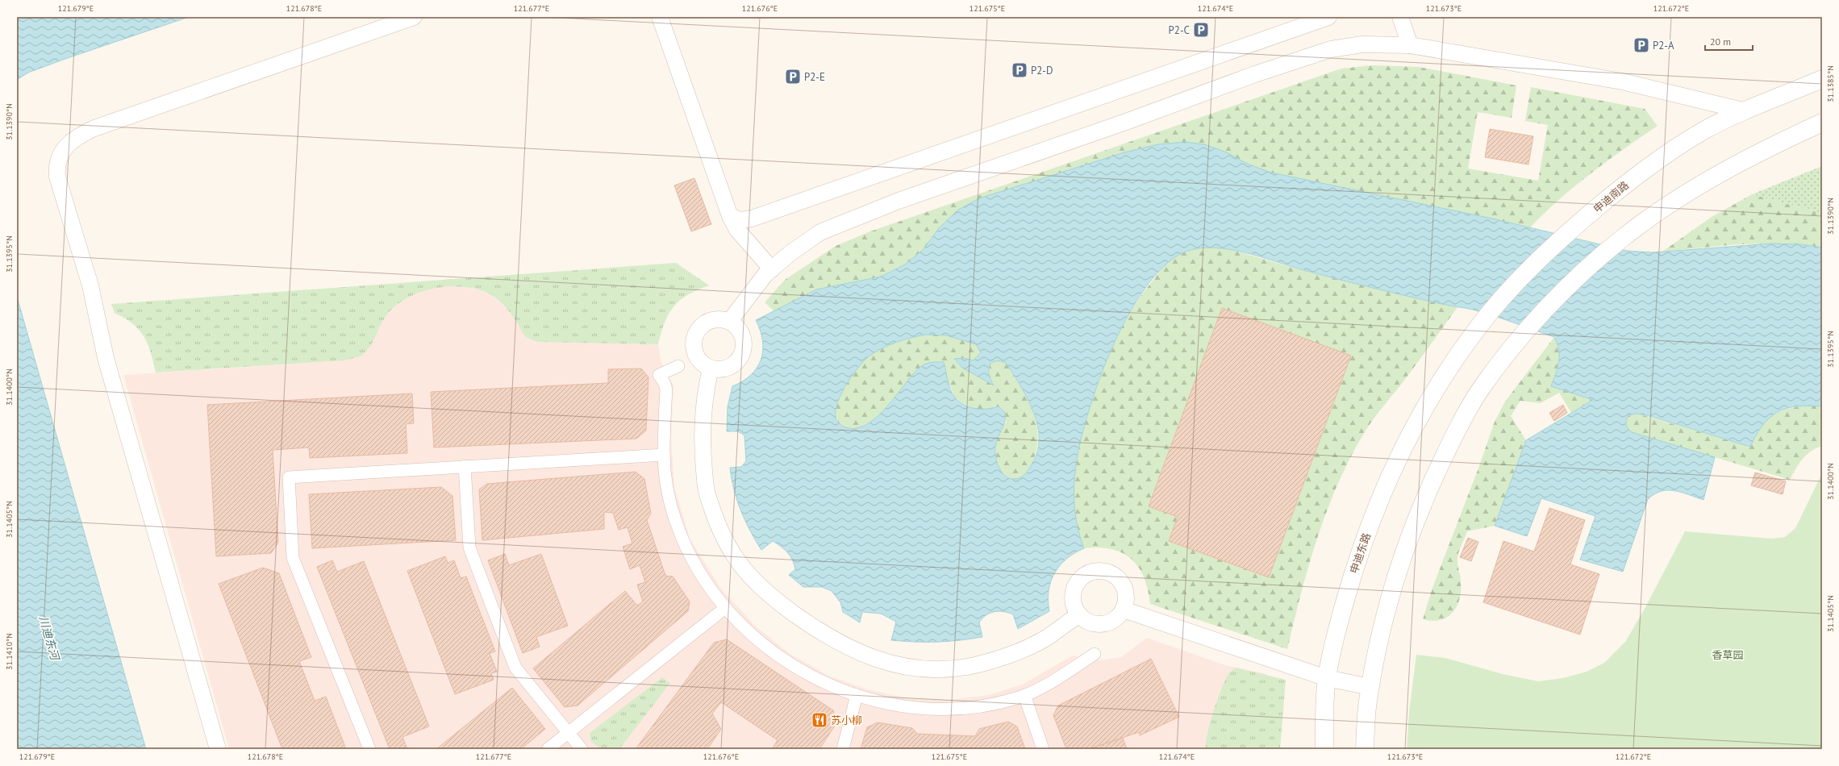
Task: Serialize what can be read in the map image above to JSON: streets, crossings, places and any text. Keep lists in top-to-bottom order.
{
  "streets": {
    "street": ["申迪南路", "申迪东路"]
  },
  "crossings": [
    ["申迪南路", "申迪东路"]
  ],
  "water": ["川迪东河"],
  "parks": ["香草园"],
  "places": {
    "parking": [
      "P2-C",
      "P2-A",
      "P2-D",
      "P2-E"
    ],
    "restaurant": ["苏小柳"]
  },
  "scale_bar": "20 m",
  "coordinates": [
    "121.679°E",
    "121.678°E",
    "121.677°E",
    "121.676°E",
    "121.675°E",
    "121.674°E",
    "121.673°E",
    "121.672°E",
    "31.1385°N",
    "31.1390°N",
    "31.1395°N",
    "31.1400°N",
    "31.1405°N",
    "31.1410°N"
  ]
}
